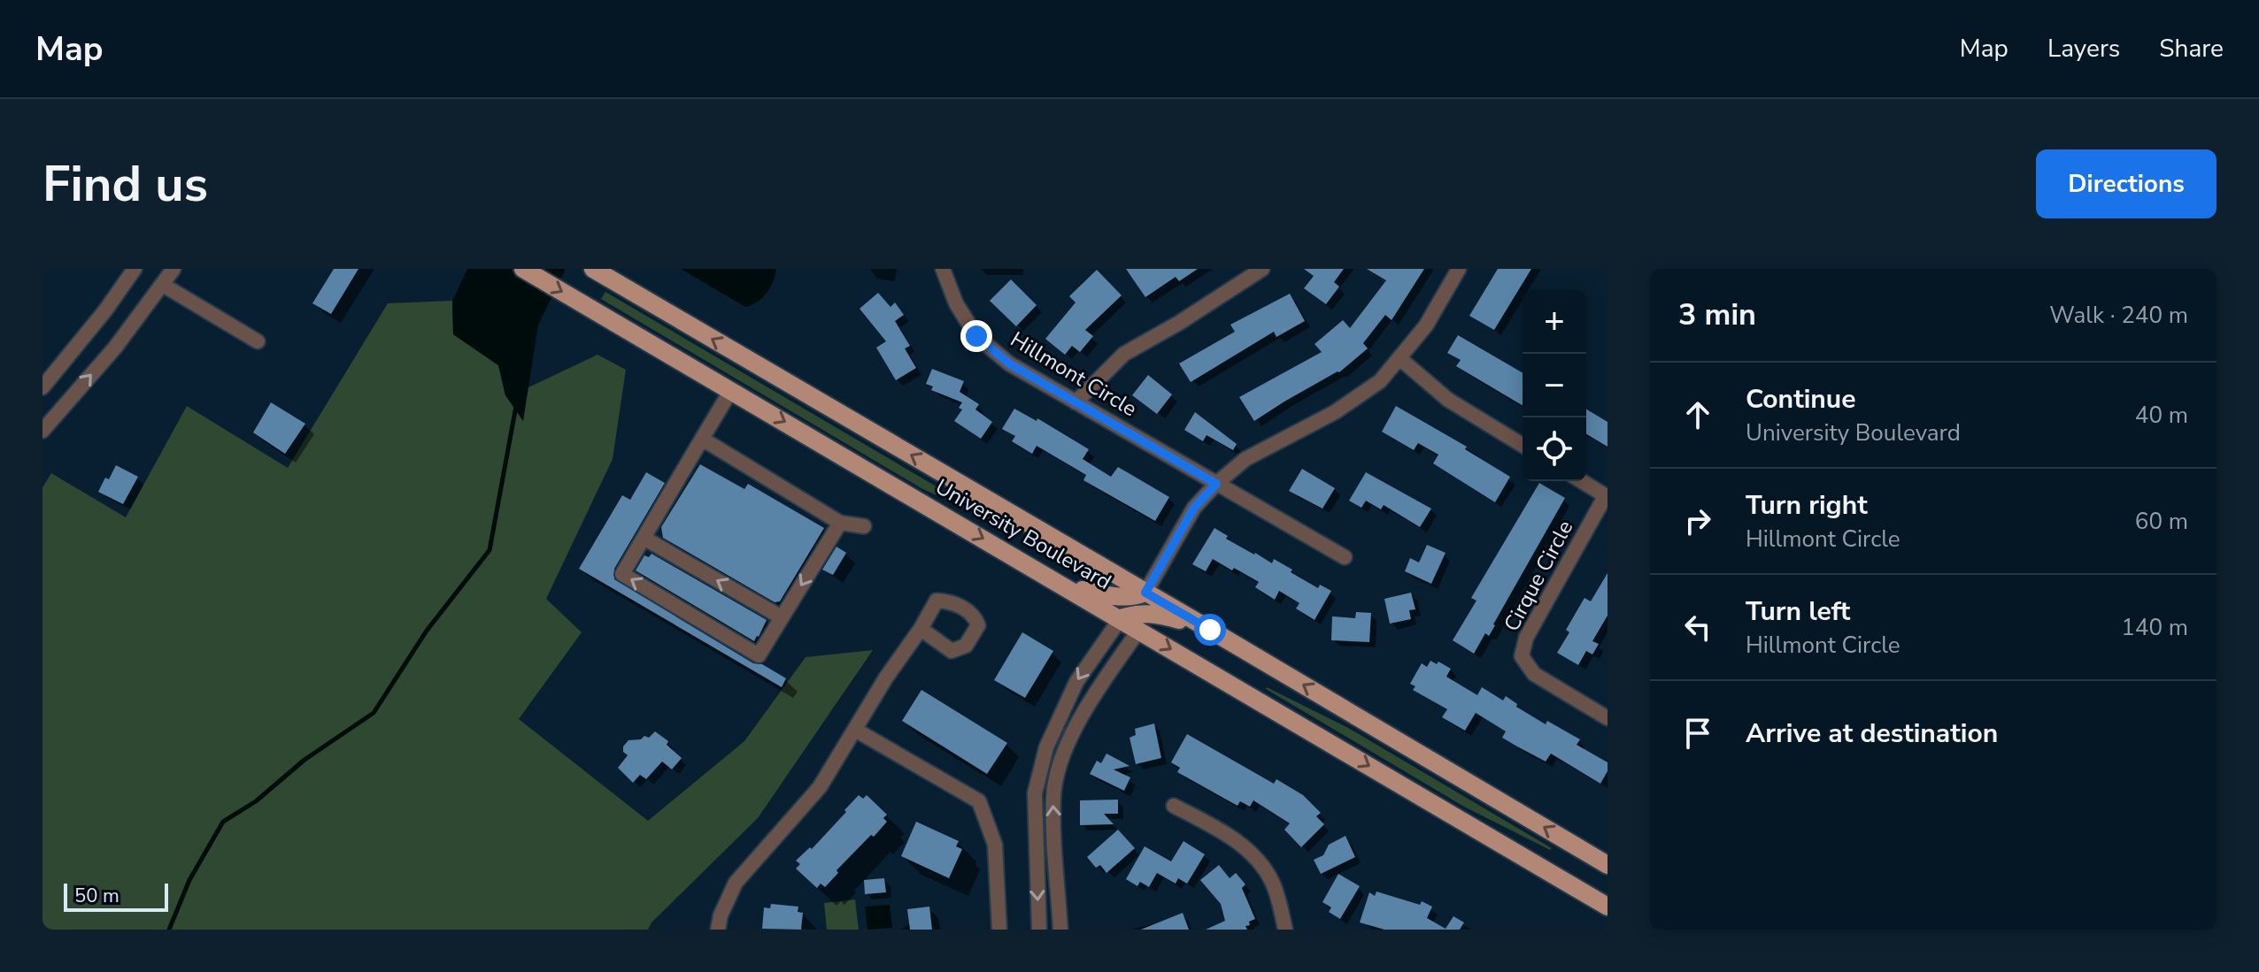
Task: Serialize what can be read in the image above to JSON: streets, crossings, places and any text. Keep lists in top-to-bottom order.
{
  "streets": {
    "main road": ["University Boulevard"],
    "street": ["Hillmont Circle", "Cirque Circle"]
  },
  "scale_bar": "50 m",
  "page": {
    "header": "Map",
    "nav": ["Map", "Layers", "Share"],
    "buttons": "Directions",
    "title": "Find us",
    "heading": ["3 min", "Walk · 240 m"],
    "map_buttons": ["+", "−"],
    "list": [
      ["Continue", "University Boulevard", "40 m"],
      ["Turn right", "Hillmont Circle", "60 m"],
      ["Turn left", "Hillmont Circle", "140 m"],
      "Arrive at destination"
    ],
    "scale": "50 m"
  }
}
